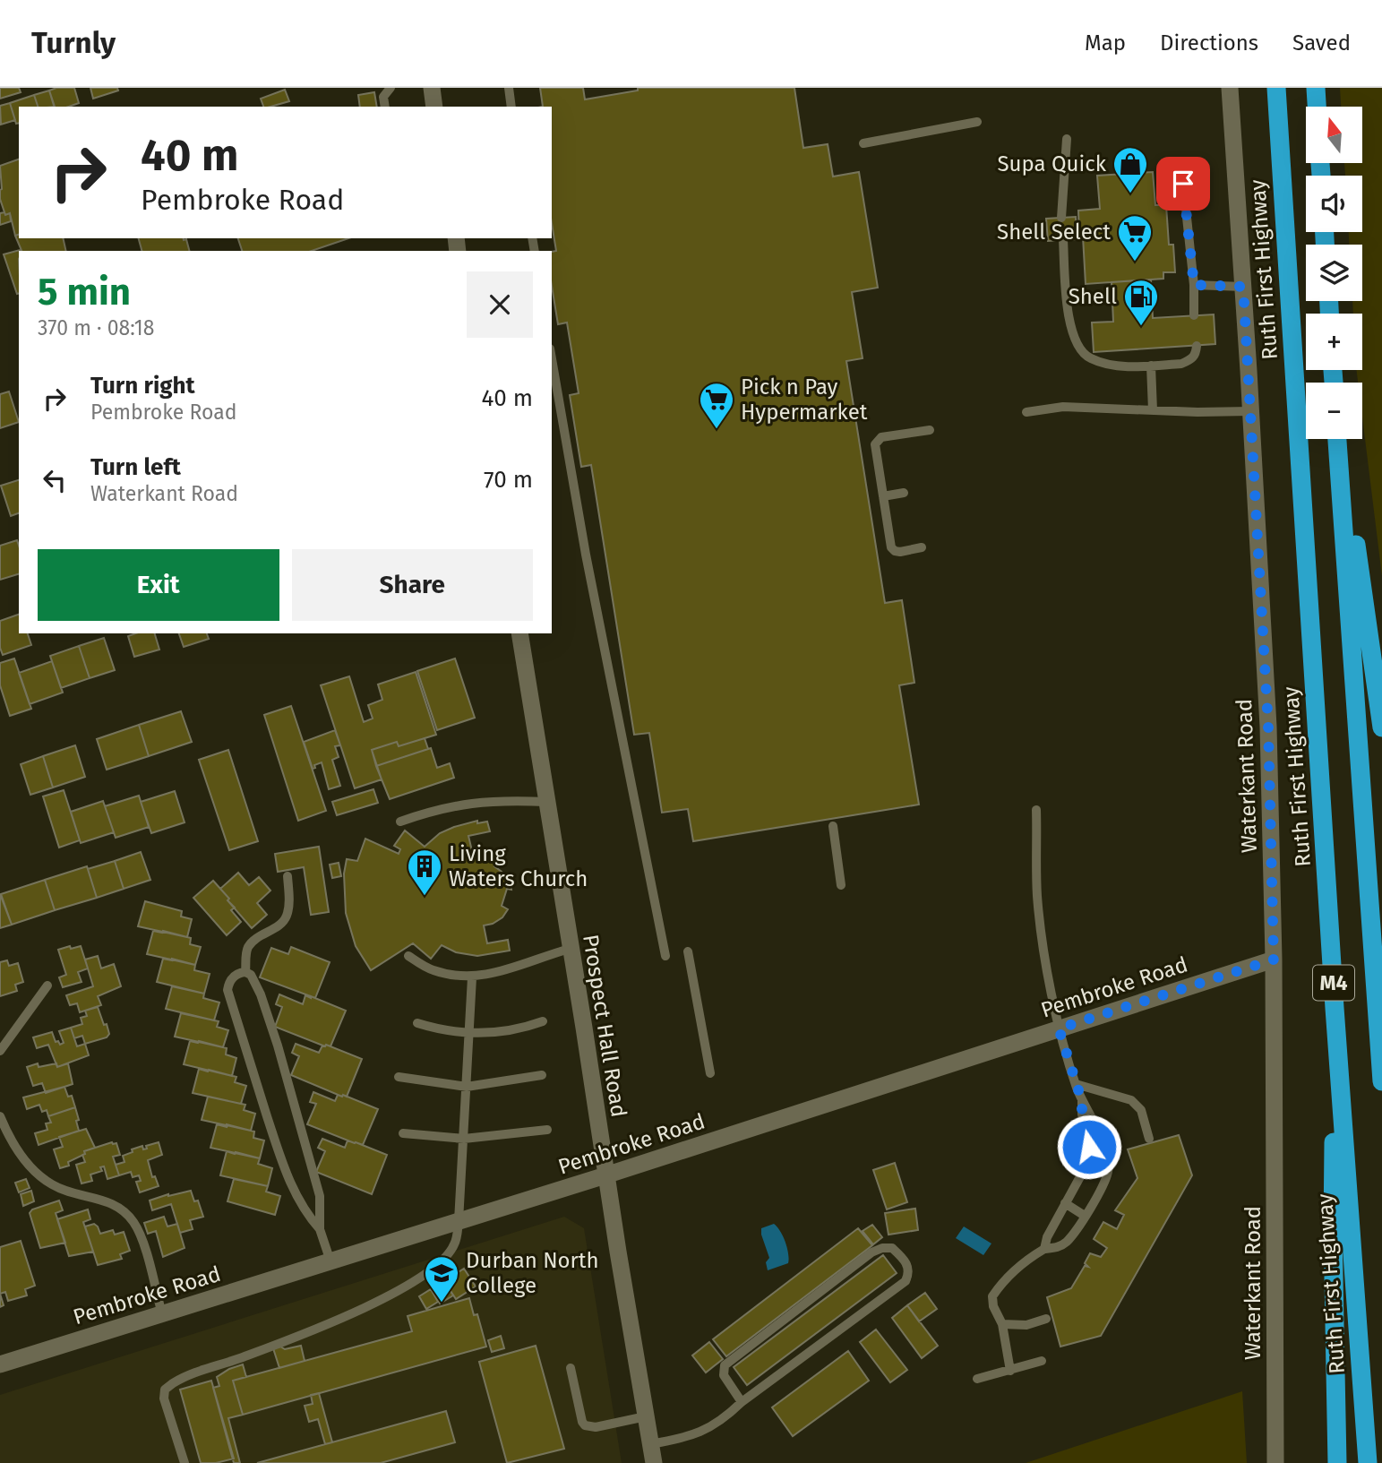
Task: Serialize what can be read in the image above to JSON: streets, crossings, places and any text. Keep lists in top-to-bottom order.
{
  "streets": {
    "highway": ["Ruth First Highway", "M4"],
    "street": ["Waterkant Road", "Pembroke Road", "Prospect Hall Road"]
  },
  "crossings": [
    ["Waterkant Road", "Pembroke Road"],
    ["Pembroke Road", "Prospect Hall Road"]
  ],
  "places": {
    "shop": ["Supa Quick"],
    "supermarket": ["Shell Select", "Pick n Pay Hypermarket"],
    "fuel station": ["Shell"],
    "building": ["Living Waters Church"],
    "school or university": ["Durban North College"]
  },
  "north": "top",
  "page": {
    "header": "Turnly",
    "nav": ["Map", "Directions", "Saved"],
    "map_buttons": ["+", "−"],
    "turn": ["40 m", "Pembroke Road"],
    "heading": ["5 min", "370 m · 08:18"],
    "list": [
      {
        "name": "Turn right",
        "note": "Pembroke Road",
        "value": "40 m"
      },
      {
        "name": "Turn left",
        "note": "Waterkant Road",
        "value": "70 m"
      }
    ],
    "buttons": ["Exit", "Share"]
  }
}
